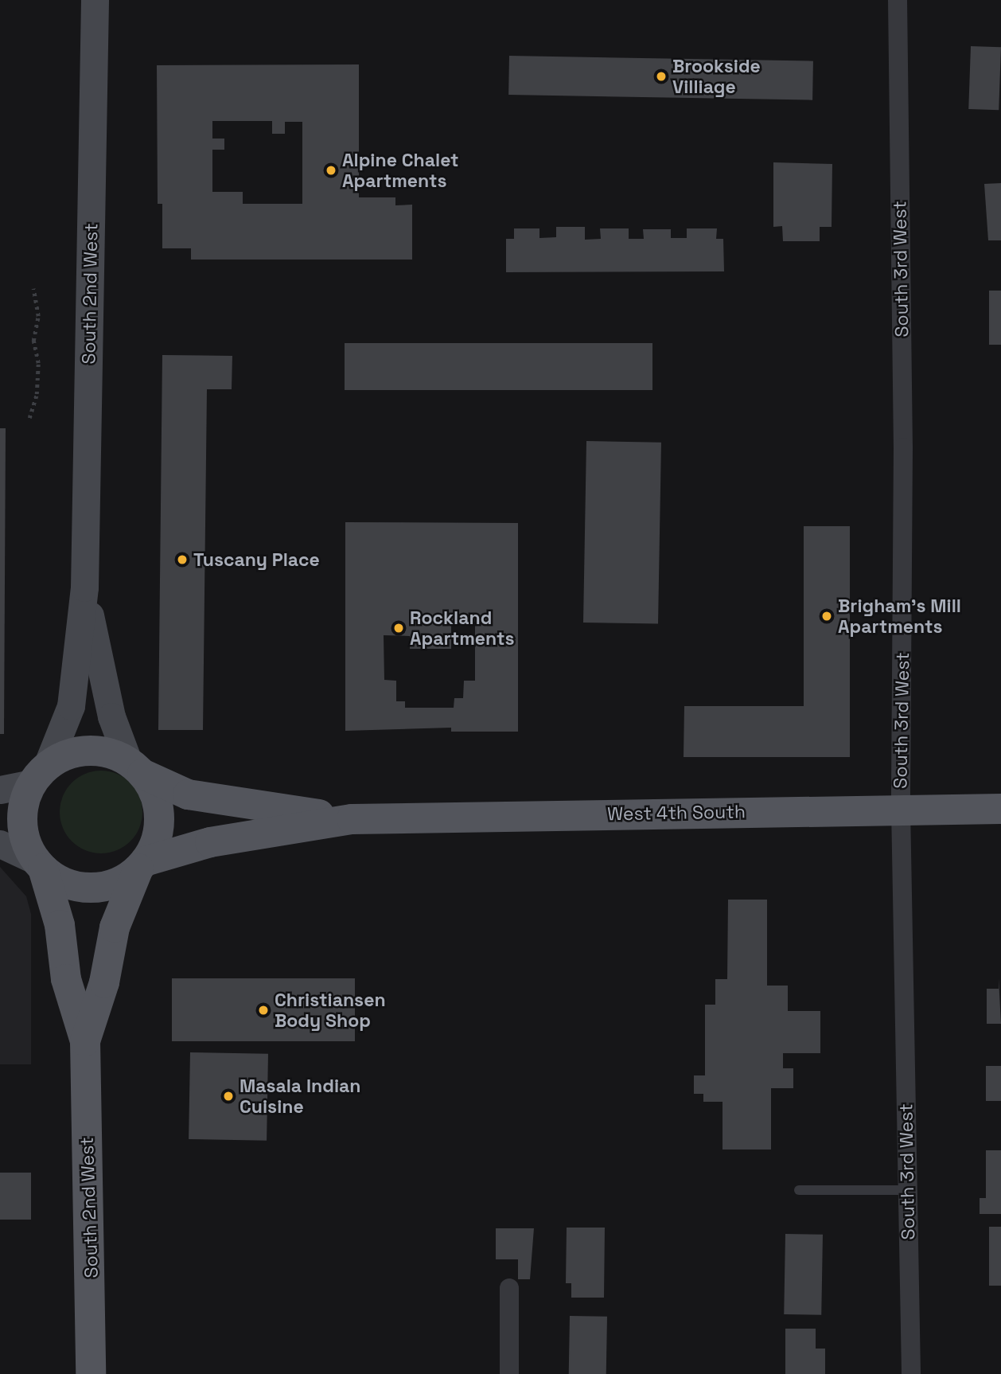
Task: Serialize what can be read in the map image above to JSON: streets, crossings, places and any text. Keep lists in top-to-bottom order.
{
  "streets": {
    "main road": ["South 2nd West", "West 4th South"],
    "street": ["South 3rd West"]
  },
  "crossings": [
    ["South 3rd West", "West 4th South"],
    ["South 2nd West", "West 4th South"]
  ],
  "places": [
    "Brookside Villiage",
    "Alpine Chalet Apartments",
    "Tuscany Place",
    "Brigham's Mill Apartments",
    "Rockland Apartments",
    "Christiansen Body Shop",
    "Masala Indian Cuisine"
  ]
}
